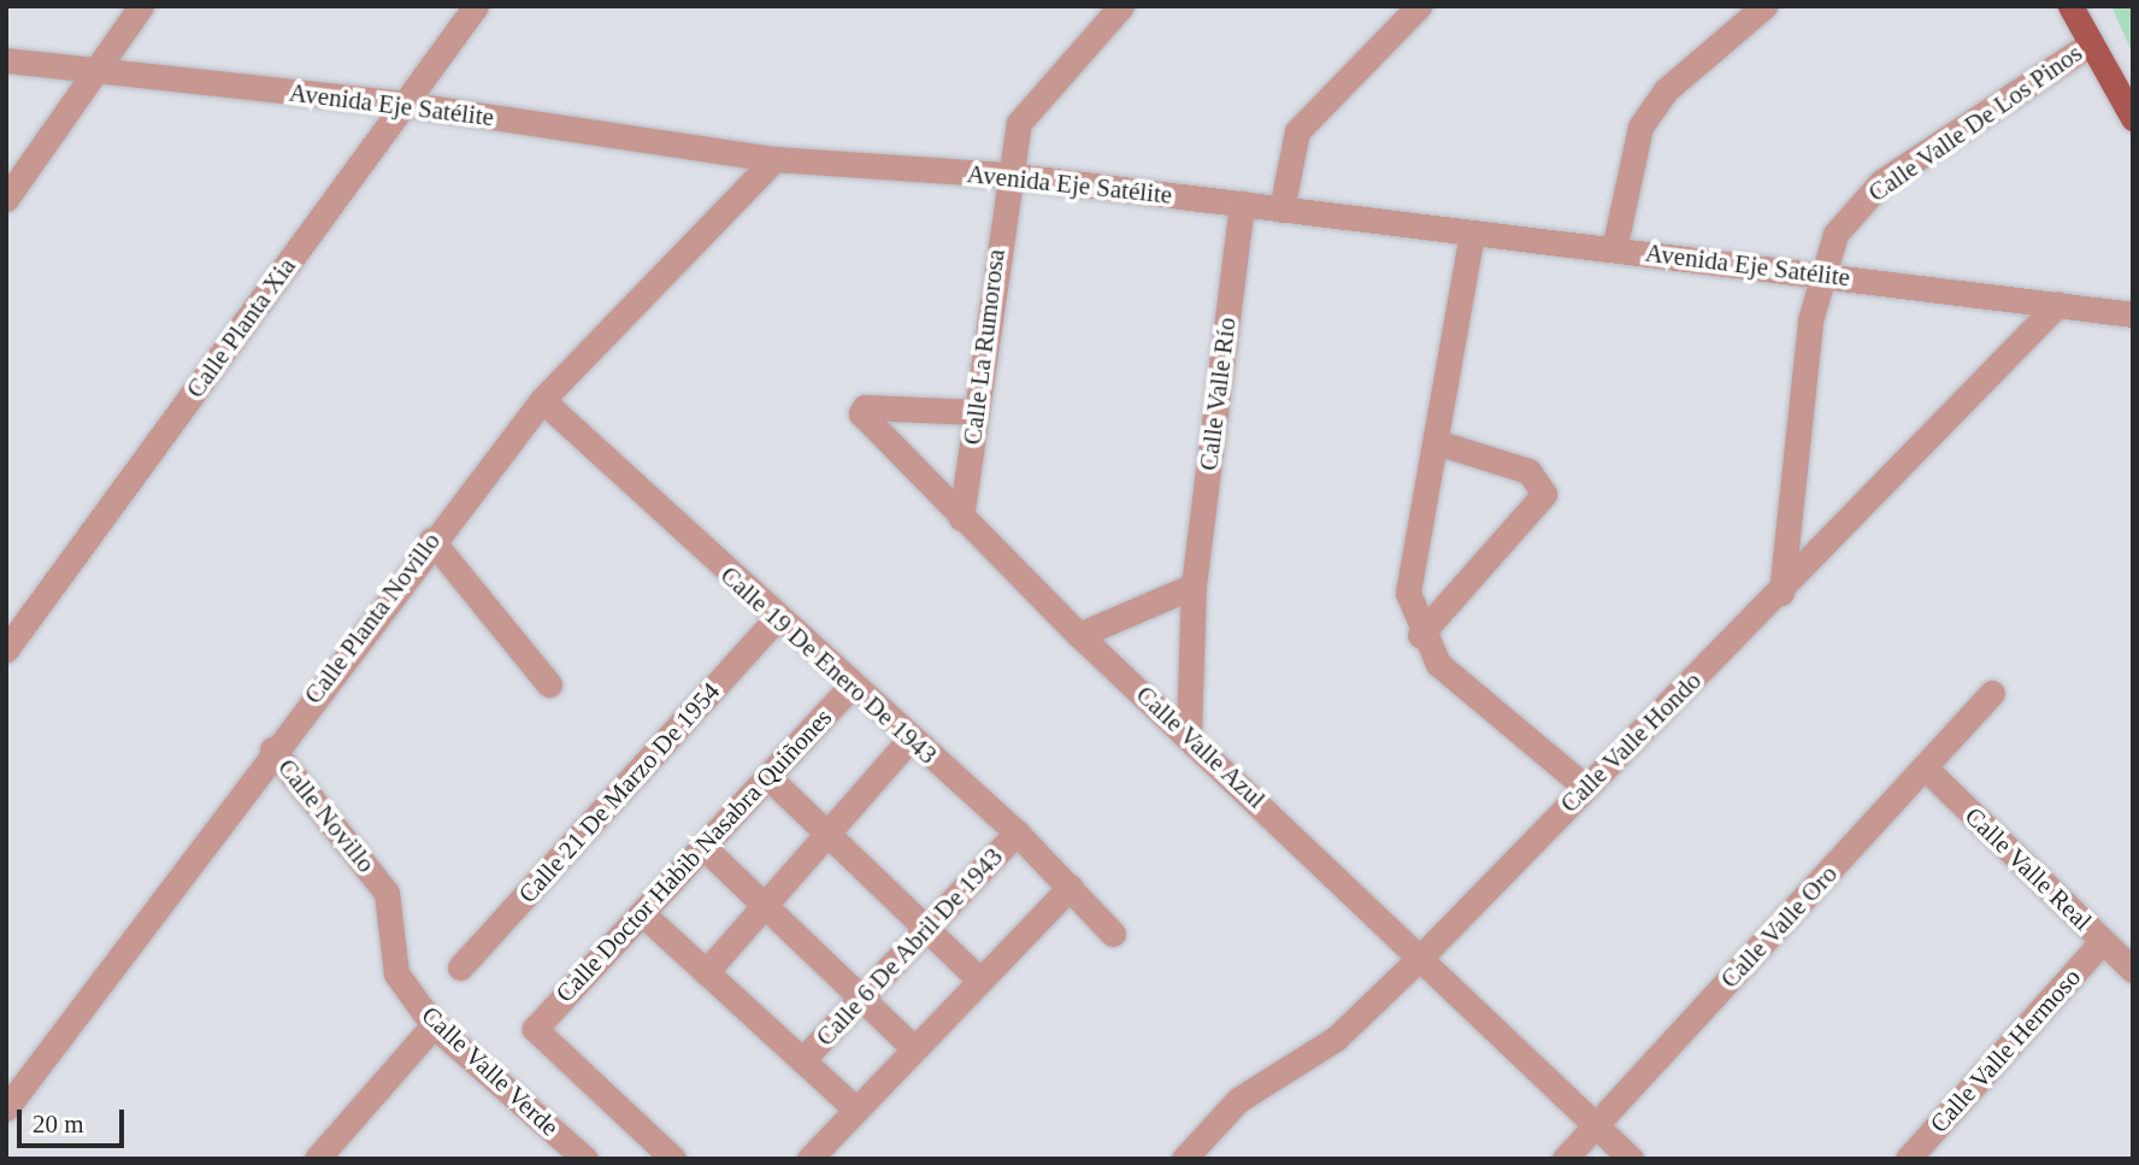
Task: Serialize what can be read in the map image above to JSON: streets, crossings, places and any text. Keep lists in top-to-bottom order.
{
  "streets": {
    "street": [
      "Avenida Eje Satélite",
      "Calle Valle De Los Pinos",
      "Calle Planta Xia",
      "Calle La Rumorosa",
      "Calle Valle Río",
      "Calle Planta Novillo",
      "Calle 19 De Enero De 1943",
      "Calle Valle Hondo",
      "Calle Valle Azul",
      "Calle 21 De Marzo De 1954",
      "Calle Novillo",
      "Calle Doctor Habib Nasabra Quiñones",
      "Calle Valle Real",
      "Calle Valle Oro",
      "Calle 6 De Abril De 1943",
      "Calle Valle Hermoso",
      "Calle Valle Verde"
    ]
  },
  "crossings": [
    ["Avenida Eje Satélite", "Calle Valle De Los Pinos"],
    ["Avenida Eje Satélite", "Calle Planta Xia"],
    ["Avenida Eje Satélite", "Calle La Rumorosa"],
    ["Avenida Eje Satélite", "Calle Valle Río"],
    ["Avenida Eje Satélite", "Calle Planta Novillo"],
    ["Avenida Eje Satélite", "Calle Valle Hondo"],
    ["Calle Valle De Los Pinos", "Calle Valle Hondo"],
    ["Calle La Rumorosa", "Calle Valle Azul"],
    ["Calle Valle Río", "Calle Valle Azul"],
    ["Calle Planta Novillo", "Calle 19 De Enero De 1943"],
    ["Calle Planta Novillo", "Calle Novillo"],
    ["Calle 19 De Enero De 1943", "Calle 21 De Marzo De 1954"],
    ["Calle 19 De Enero De 1943", "Calle Doctor Habib Nasabra Quiñones"],
    ["Calle 19 De Enero De 1943", "Calle 6 De Abril De 1943"],
    ["Calle Valle Hondo", "Calle Valle Azul"],
    ["Calle Valle Azul", "Calle Valle Oro"],
    ["Calle Novillo", "Calle Valle Verde"],
    ["Calle Valle Real", "Calle Valle Oro"],
    ["Calle Valle Real", "Calle Valle Hermoso"]
  ],
  "scale_bar": "20 m"
}
